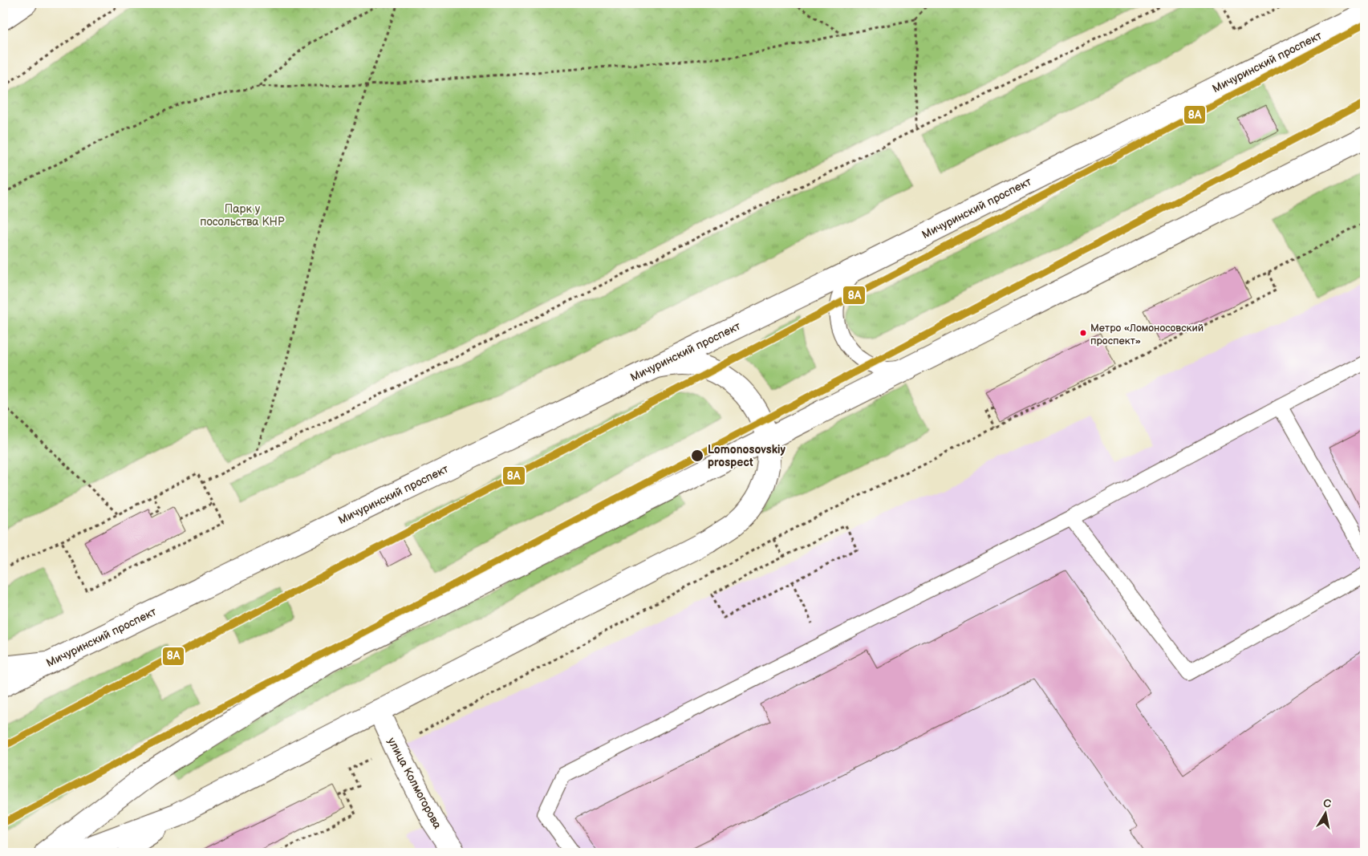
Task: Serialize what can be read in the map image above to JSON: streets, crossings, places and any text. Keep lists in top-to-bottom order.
{
  "streets": {
    "main road": ["Мичуринский проспект", "улица Колмогорова"]
  },
  "parks": ["Парк у посольства КНР"],
  "places": ["Метро «Ломоносовский проспект»", "Lomonosovskiy prospect"],
  "lines": ["transit line 8А"],
  "north": "top"
}
